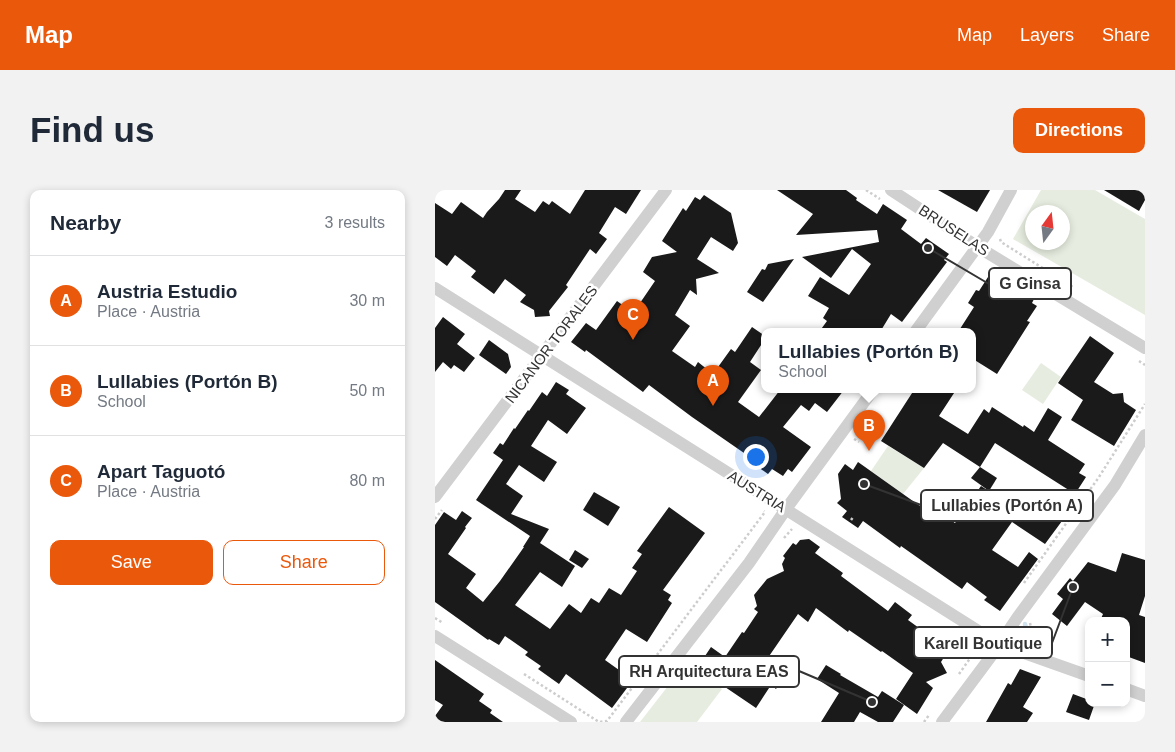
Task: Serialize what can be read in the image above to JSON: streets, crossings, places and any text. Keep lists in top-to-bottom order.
{
  "streets": {
    "street": ["BRUSELAS", "NICANOR TORALES", "AUSTRIA"]
  },
  "crossings": [
    ["NICANOR TORALES", "AUSTRIA"]
  ],
  "places": [
    "G Ginsa",
    "Lullabies (Portón A)",
    "Karell Boutique",
    "RH Arquitectura EAS"
  ],
  "north": "top",
  "page": {
    "header": "Map",
    "nav": ["Map", "Layers", "Share"],
    "buttons": [
      "Directions",
      ["Save", "Share"]
    ],
    "title": "Find us",
    "heading": ["Nearby", "3 results"],
    "list": [
      {
        "mark": "A",
        "name": "Austria Estudio",
        "note": "Place · Austria",
        "value": "30 m"
      },
      {
        "mark": "B",
        "name": "Lullabies (Portón B)",
        "note": "School",
        "value": "50 m"
      },
      {
        "mark": "C",
        "name": "Apart Taguotó",
        "note": "Place · Austria",
        "value": "80 m"
      }
    ],
    "pins": ["C", "A", "B"],
    "popup": ["Lullabies (Portón B)", "School"],
    "map_buttons": ["+", "−"]
  }
}
